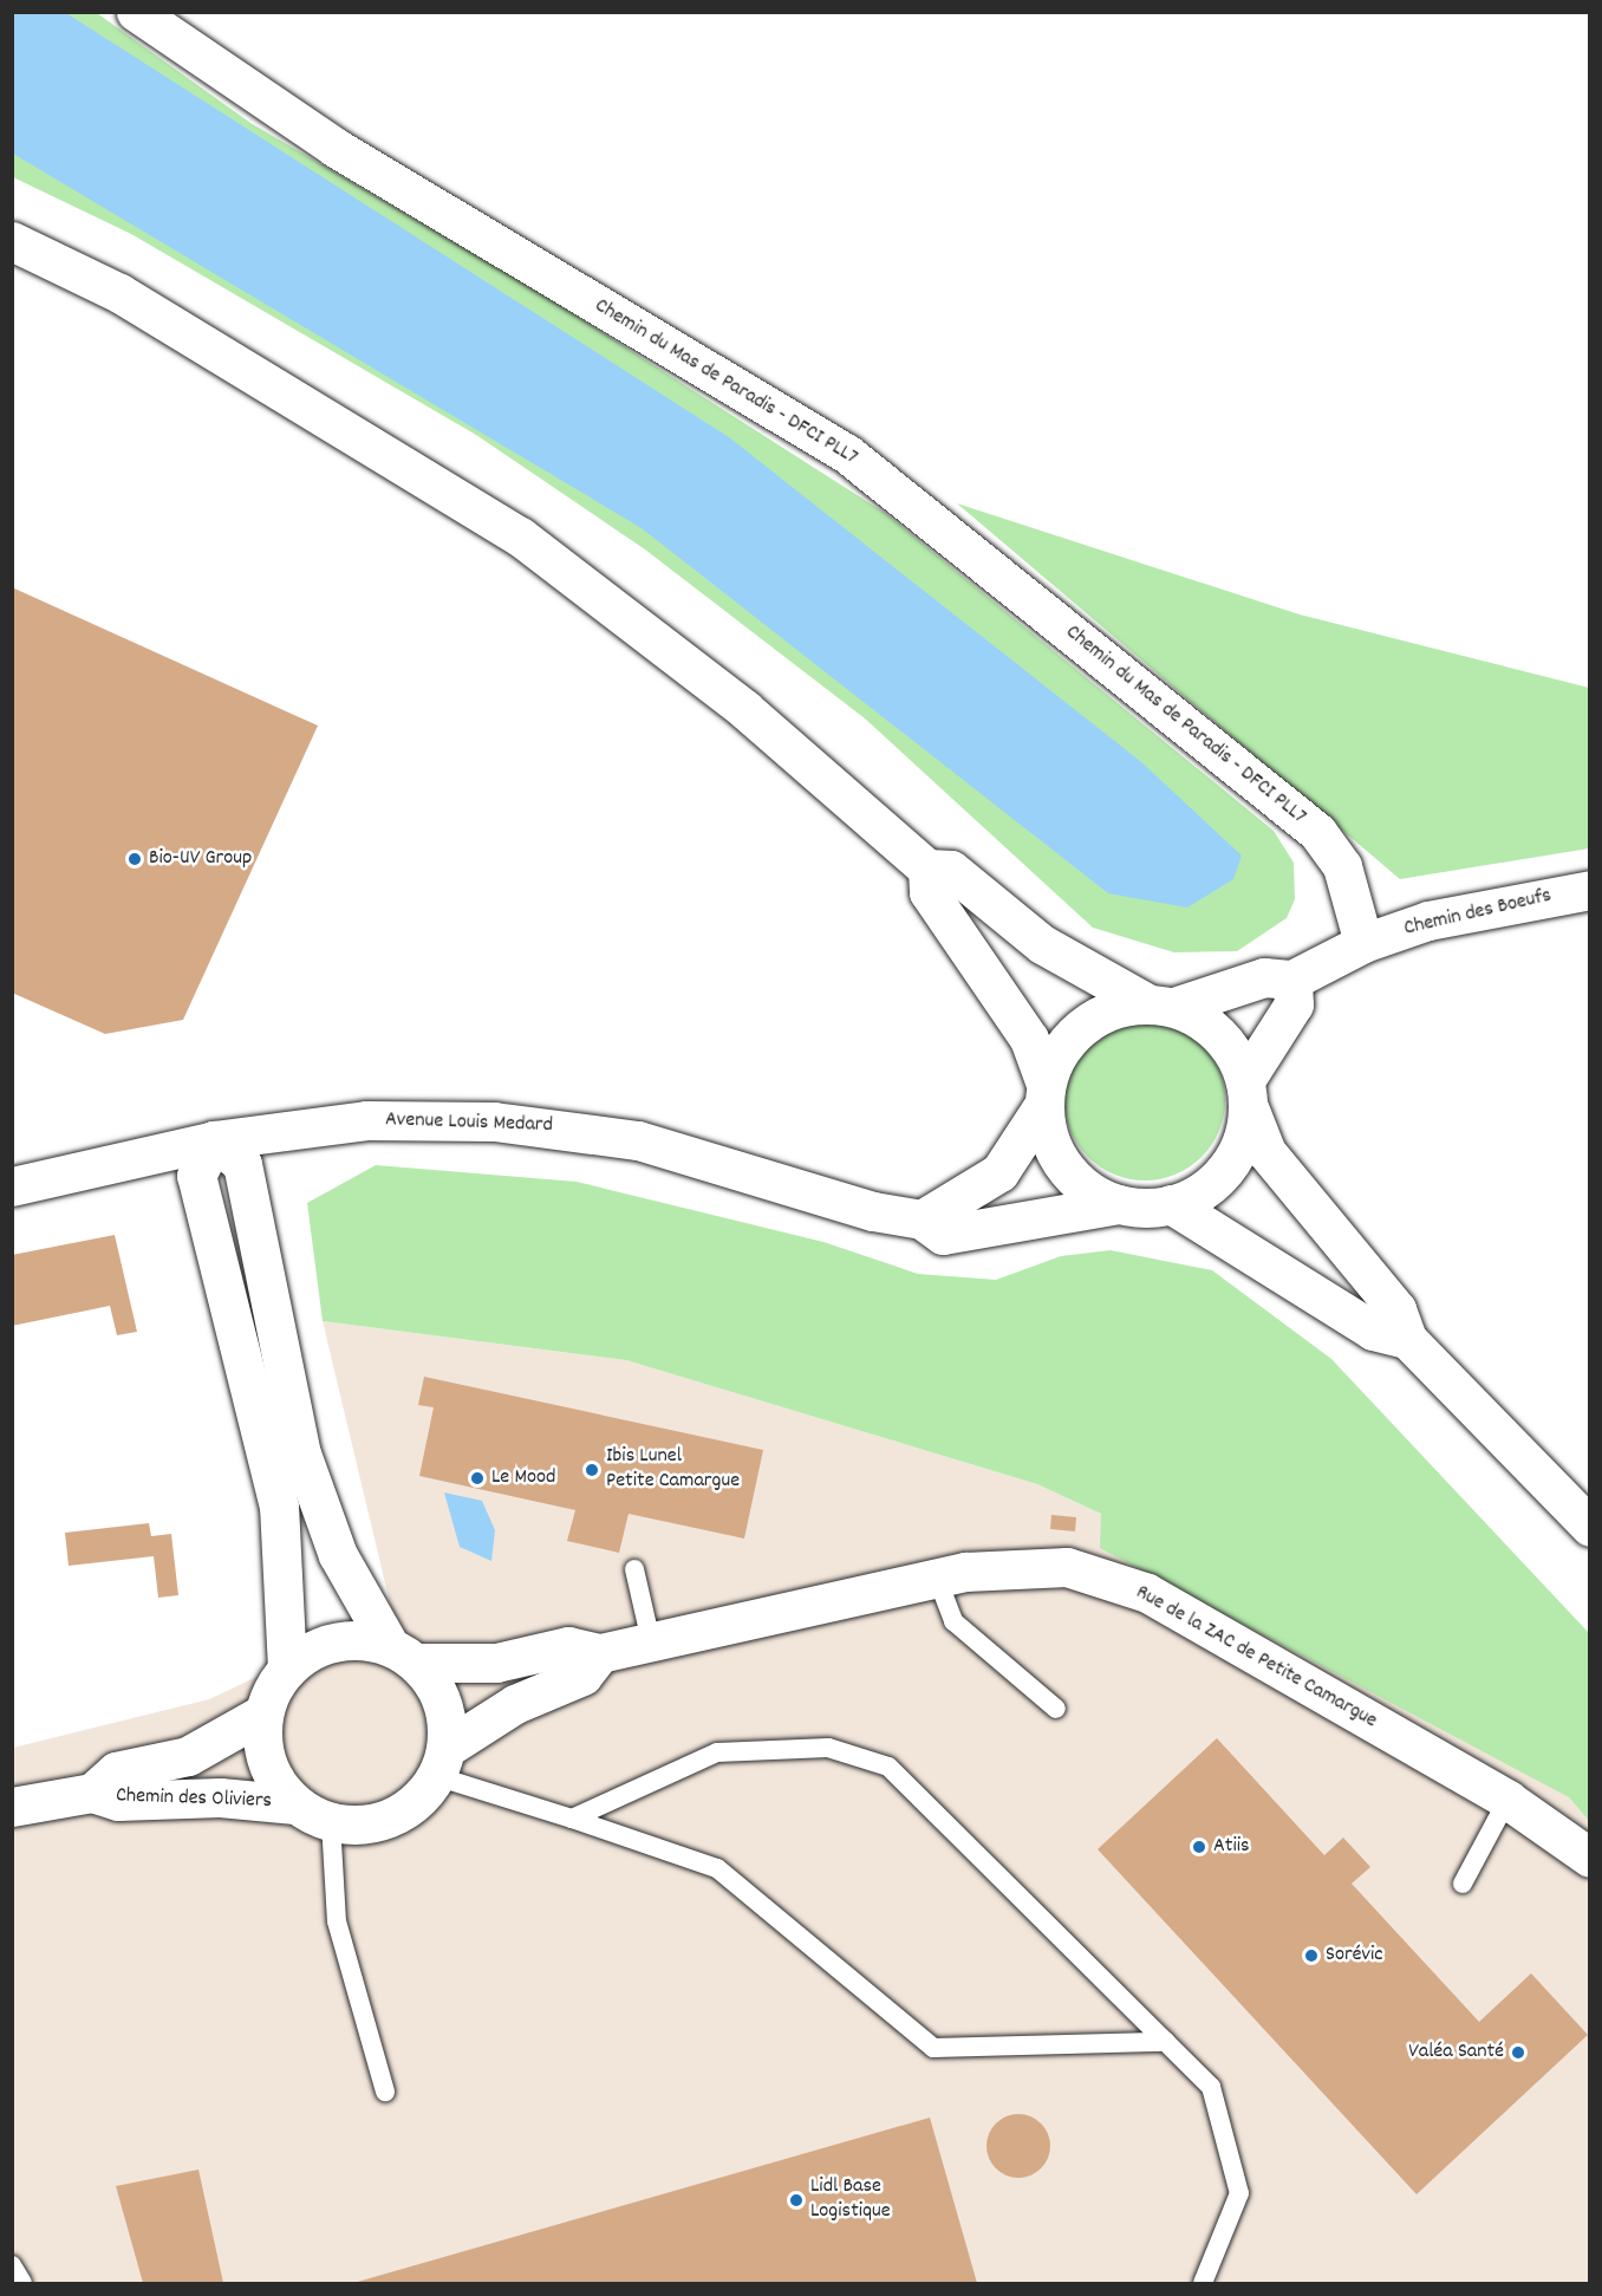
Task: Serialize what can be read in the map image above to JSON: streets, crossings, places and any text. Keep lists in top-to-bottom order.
{
  "streets": {
    "street": [
      "Chemin du Mas de Paradis - DFCI PLL7",
      "Chemin des Boeufs",
      "Avenue Louis Medard",
      "Rue de la ZAC de Petite Camargue",
      "Chemin des Oliviers"
    ]
  },
  "crossings": [
    ["Chemin du Mas de Paradis - DFCI PLL7", "Chemin des Boeufs"]
  ],
  "places": [
    "Bio-UV Group",
    "Ibis Lunel Petite Camargue",
    "Le Mood",
    "Atiis",
    "Sorévic",
    "Valéa Santé",
    "Lidl Base Logistique"
  ]
}
